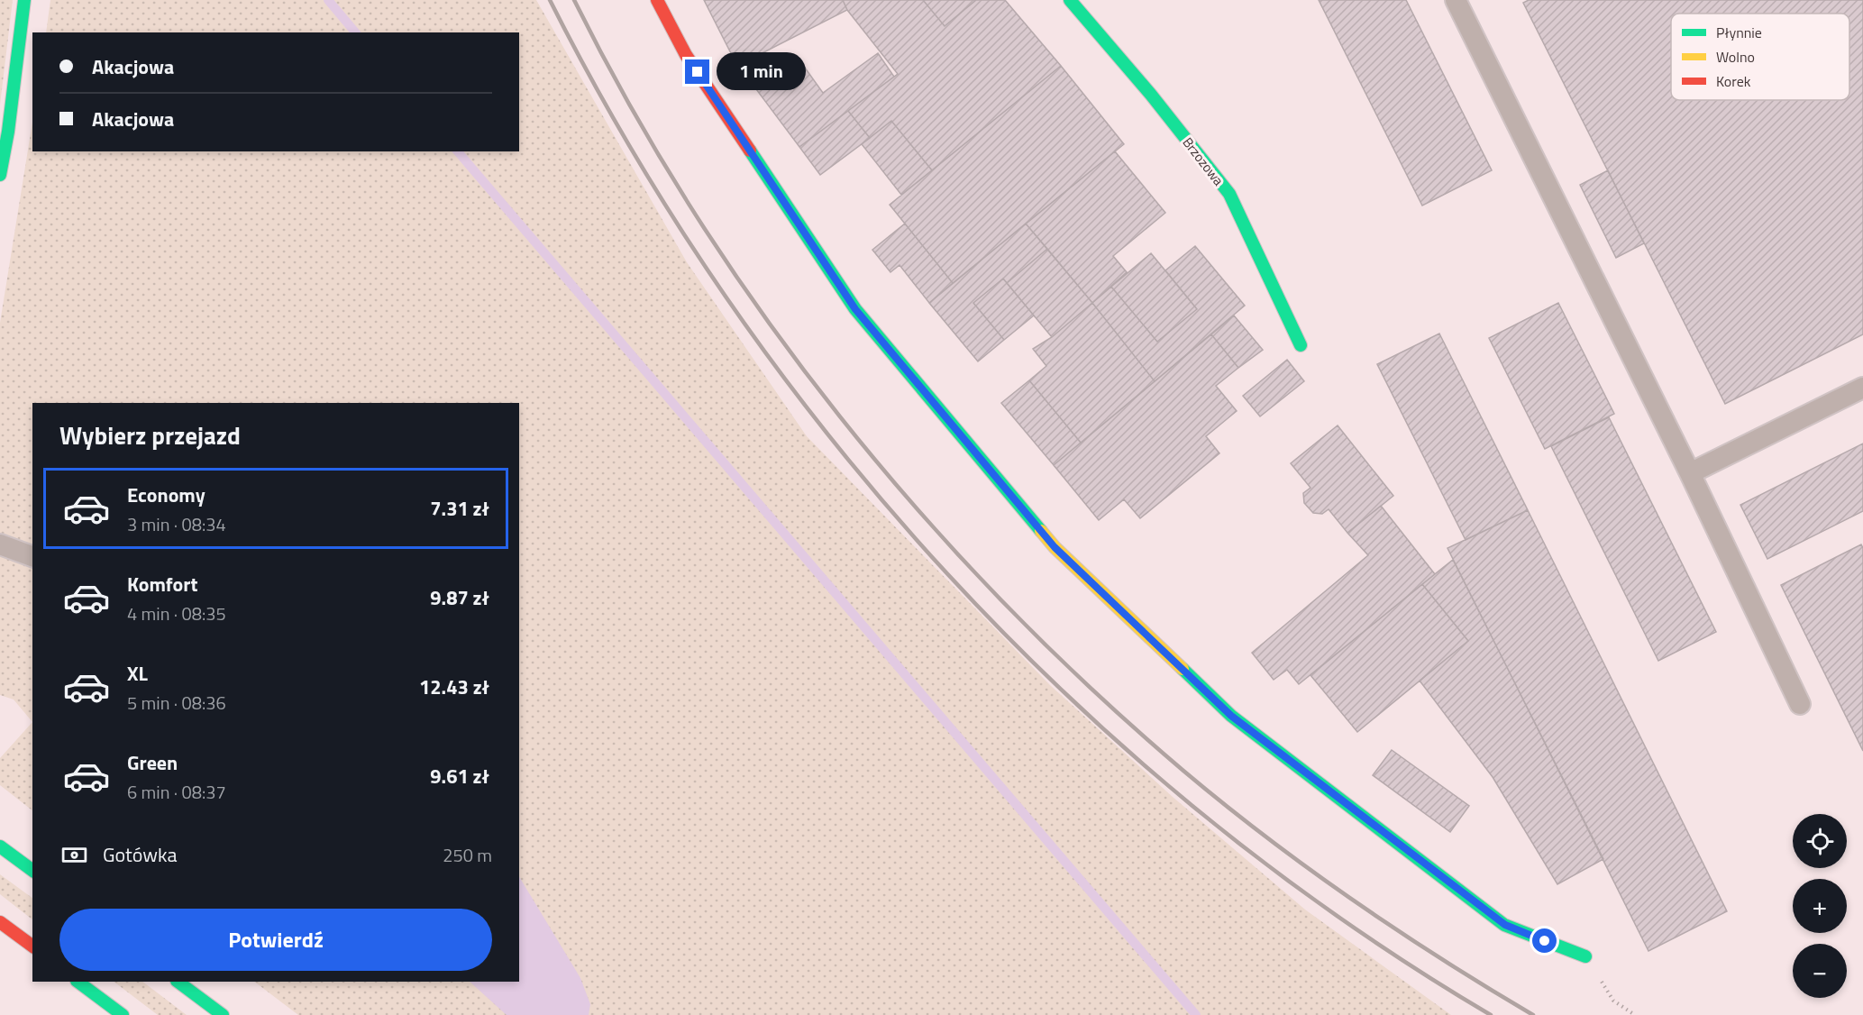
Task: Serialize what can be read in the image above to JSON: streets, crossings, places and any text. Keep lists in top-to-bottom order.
{
  "streets": {
    "main road": ["Brzozowa"]
  },
  "legend": ["Płynnie", "Wolno", "Korek"],
  "page": {
    "banner": ["Akacjowa", "Akacjowa"],
    "bubble": "1 min",
    "heading": "Wybierz przejazd",
    "list": [
      {
        "name": "Economy",
        "note": "3 min · 08:34",
        "value": "7.31 zł"
      },
      {
        "name": "Komfort",
        "note": "4 min · 08:35",
        "value": "9.87 zł"
      },
      {
        "name": "XL",
        "note": "5 min · 08:36",
        "value": "12.43 zł"
      },
      {
        "name": "Green",
        "note": "6 min · 08:37",
        "value": "9.61 zł"
      }
    ],
    "map_buttons": ["+", "−"],
    "pay": ["Gotówka", "250 m"],
    "buttons": "Potwierdź"
  }
}
